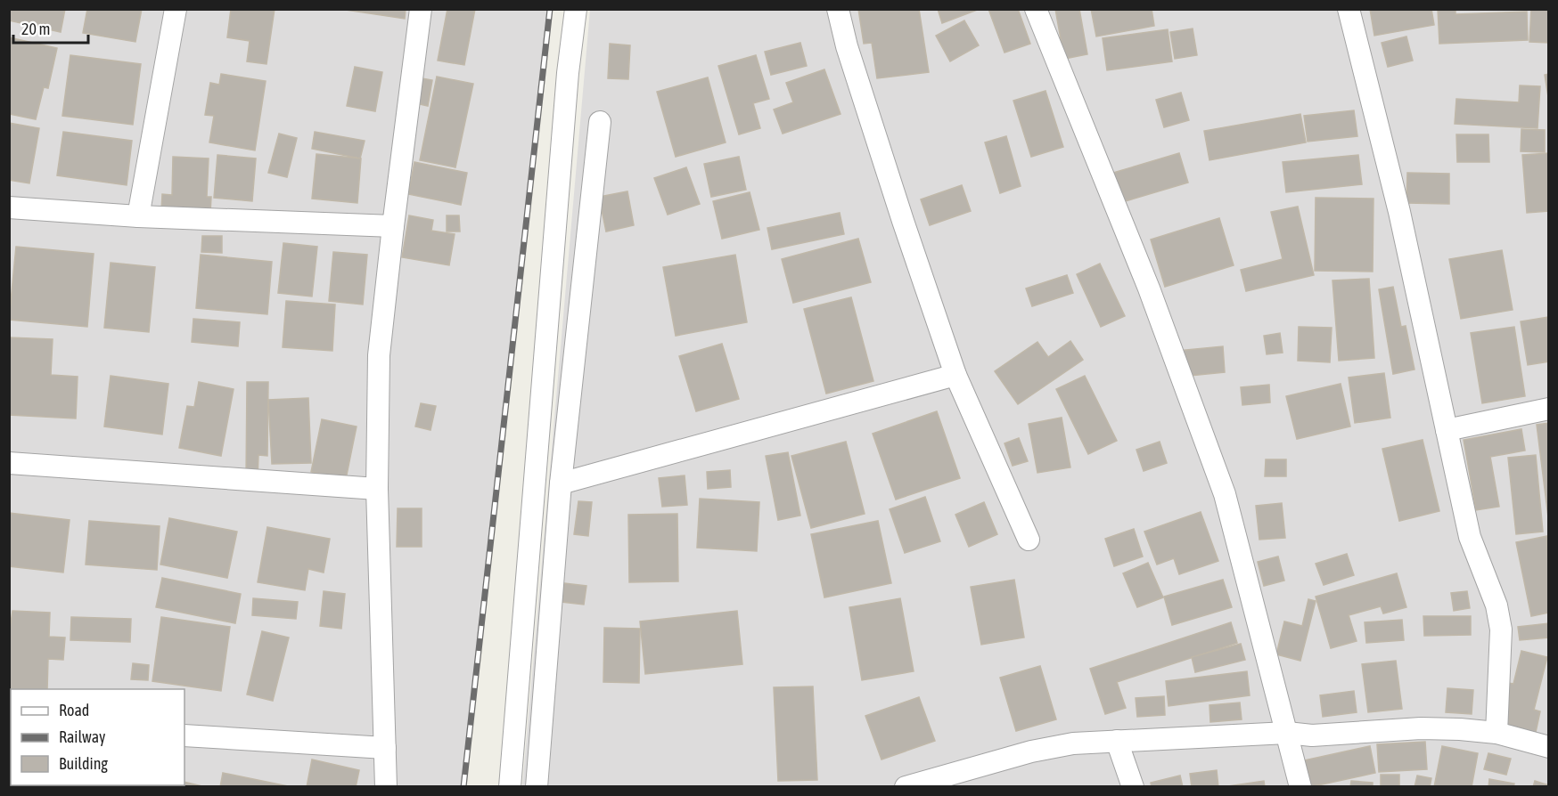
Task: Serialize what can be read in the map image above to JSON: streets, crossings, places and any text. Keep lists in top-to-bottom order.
{
  "legend": ["Road", "Railway", "Building"],
  "scale_bar": "20 m"
}
